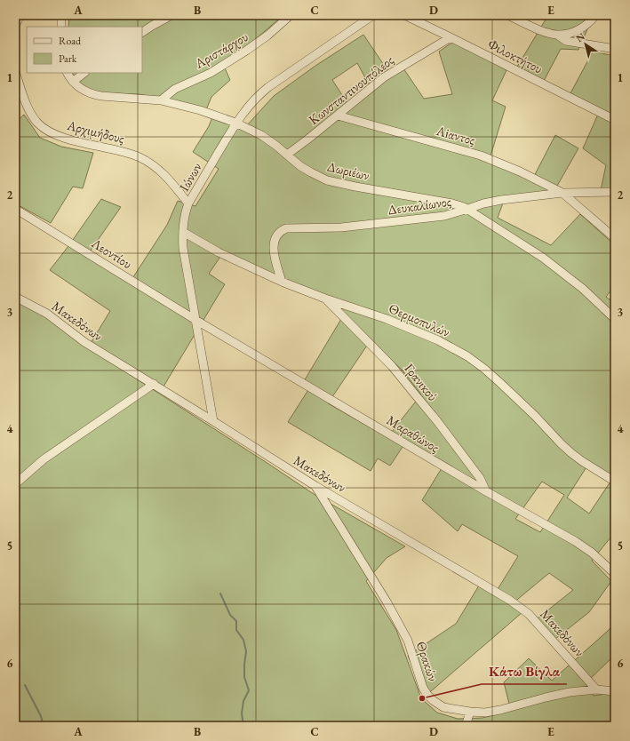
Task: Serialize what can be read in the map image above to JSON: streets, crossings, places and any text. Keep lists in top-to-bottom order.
{
  "streets": {
    "street": [
      "Αριστάρχου",
      "Φιλοκτήτου",
      "Κωνσταντινουπόλεος",
      "Αρχιμήδους",
      "Aiαντος",
      "Δωριέων",
      "Ιώνων",
      "Δευκαλίωνος",
      "Λεοντίου",
      "Θερμοπυλών",
      "Μακεδόνων",
      "Γρανικού",
      "Μαραθώνος",
      "Θρακών"
    ]
  },
  "crossings": [
    ["Αριστάρχου", "Δωριέων"],
    ["Φιλοκτήτου", "Κωνσταντινουπόλεος"],
    ["Κωνσταντινουπόλεος", "Aiαντος"],
    ["Κωνσταντινουπόλεος", "Δωριέων"],
    ["Αρχιμήδους", "Ιώνων"],
    ["Aiαντος", "Δευκαλίωνος"],
    ["Δωριέων", "Ιώνων"],
    ["Δωριέων", "Δευκαλίωνος"],
    ["Ιώνων", "Λεοντίου"],
    ["Ιώνων", "Θερμοπυλών"],
    ["Ιώνων", "Μακεδόνων"],
    ["Ιώνων", "Μαραθώνος"],
    ["Δευκαλίωνος", "Θερμοπυλών"],
    ["Λεοντίου", "Μαραθώνος"],
    ["Θερμοπυλών", "Γρανικού"],
    ["Μακεδόνων", "Θρακών"],
    ["Γρανικού", "Μαραθώνος"]
  ],
  "places": ["Κάτω Βίγλα"],
  "legend": ["Road", "Park"],
  "north": "top left",
  "grid": {
    "columns": [
      "A",
      "B",
      "C",
      "D",
      "E"
    ],
    "rows": [
      "1",
      "2",
      "3",
      "4",
      "5",
      "6"
    ]
  }
}
